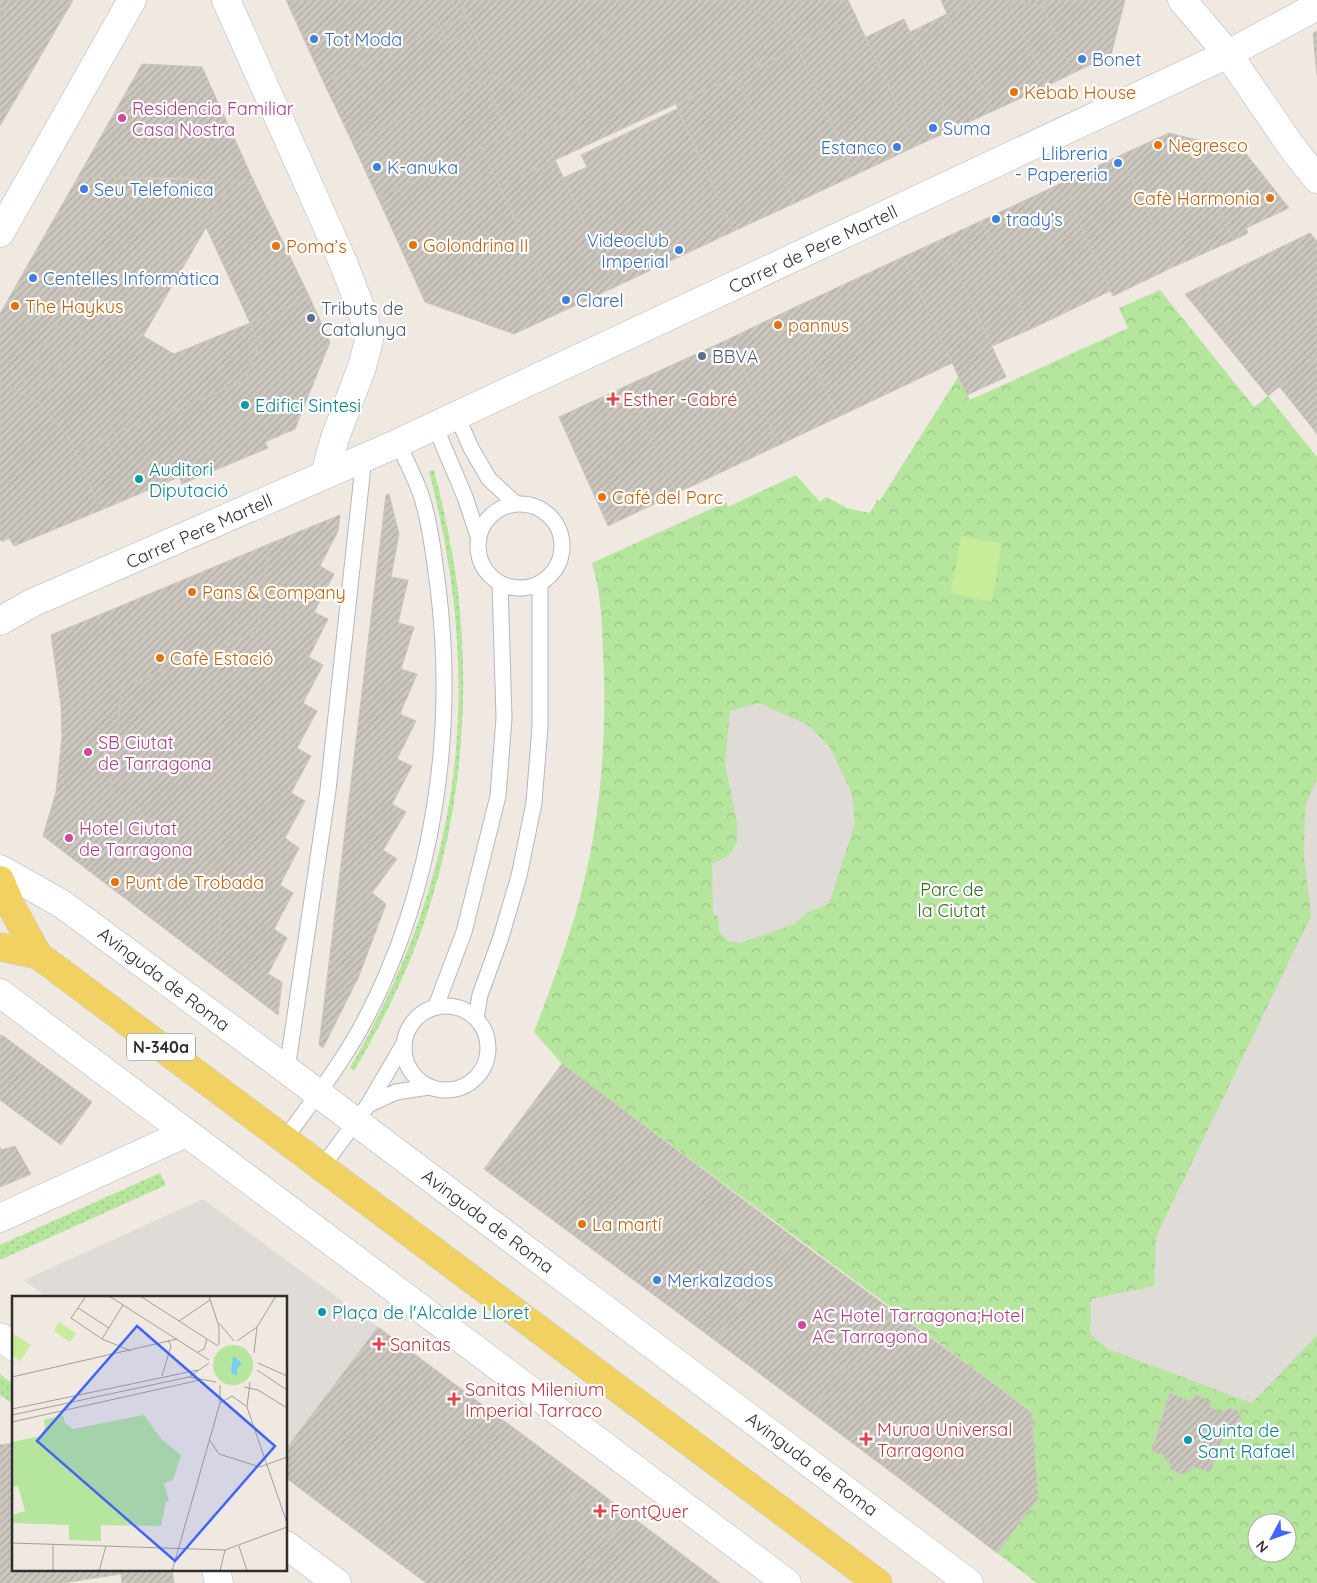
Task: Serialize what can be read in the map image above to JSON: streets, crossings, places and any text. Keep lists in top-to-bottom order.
{
  "streets": {
    "main road": ["N-340a"],
    "street": ["Carrer de Pere Martell", "Carrer Pere Martell", "Avinguda de Roma"]
  },
  "crossings": [
    ["Carrer de Pere Martell", "Carrer Pere Martell"]
  ],
  "parks": ["Parc de la Ciutat"],
  "places": {
    "other": [
      "Tot Moda",
      "Bonet",
      "Kebab House",
      "Residencia Familiar Casa Nostra",
      "Suma",
      "Negresco",
      "Estanco",
      "Llibreria - Papereria",
      "K-anuka",
      "Seu Telefonica",
      "Cafè Harmonia",
      "trady’s",
      "Golondrina II",
      "Poma’s",
      "Videoclub Imperial",
      "Centelles Informàtica",
      "Clarel",
      "The Haykus",
      "Tributs de Catalunya",
      "pannus",
      "BBVA",
      "Edifici Sintesi",
      "Auditori Diputació",
      "Café del Parc",
      "Pans & Company",
      "Cafè Estació",
      "SB Ciutat de Tarragona",
      "Hotel Ciutat de Tarragona",
      "Punt de Trobada",
      "La martí",
      "Merkalzados",
      "Plaça de l'Alcalde Lloret",
      "AC Hotel Tarragona;Hotel AC Tarragona",
      "Quinta de Sant Rafael"
    ],
    "health": [
      "Esther -Cabré",
      "Sanitas",
      "Sanitas Milenium Imperial Tarraco",
      "Murua Universal Tarragona",
      "FontQuer"
    ]
  },
  "north": "bottom left"
}
